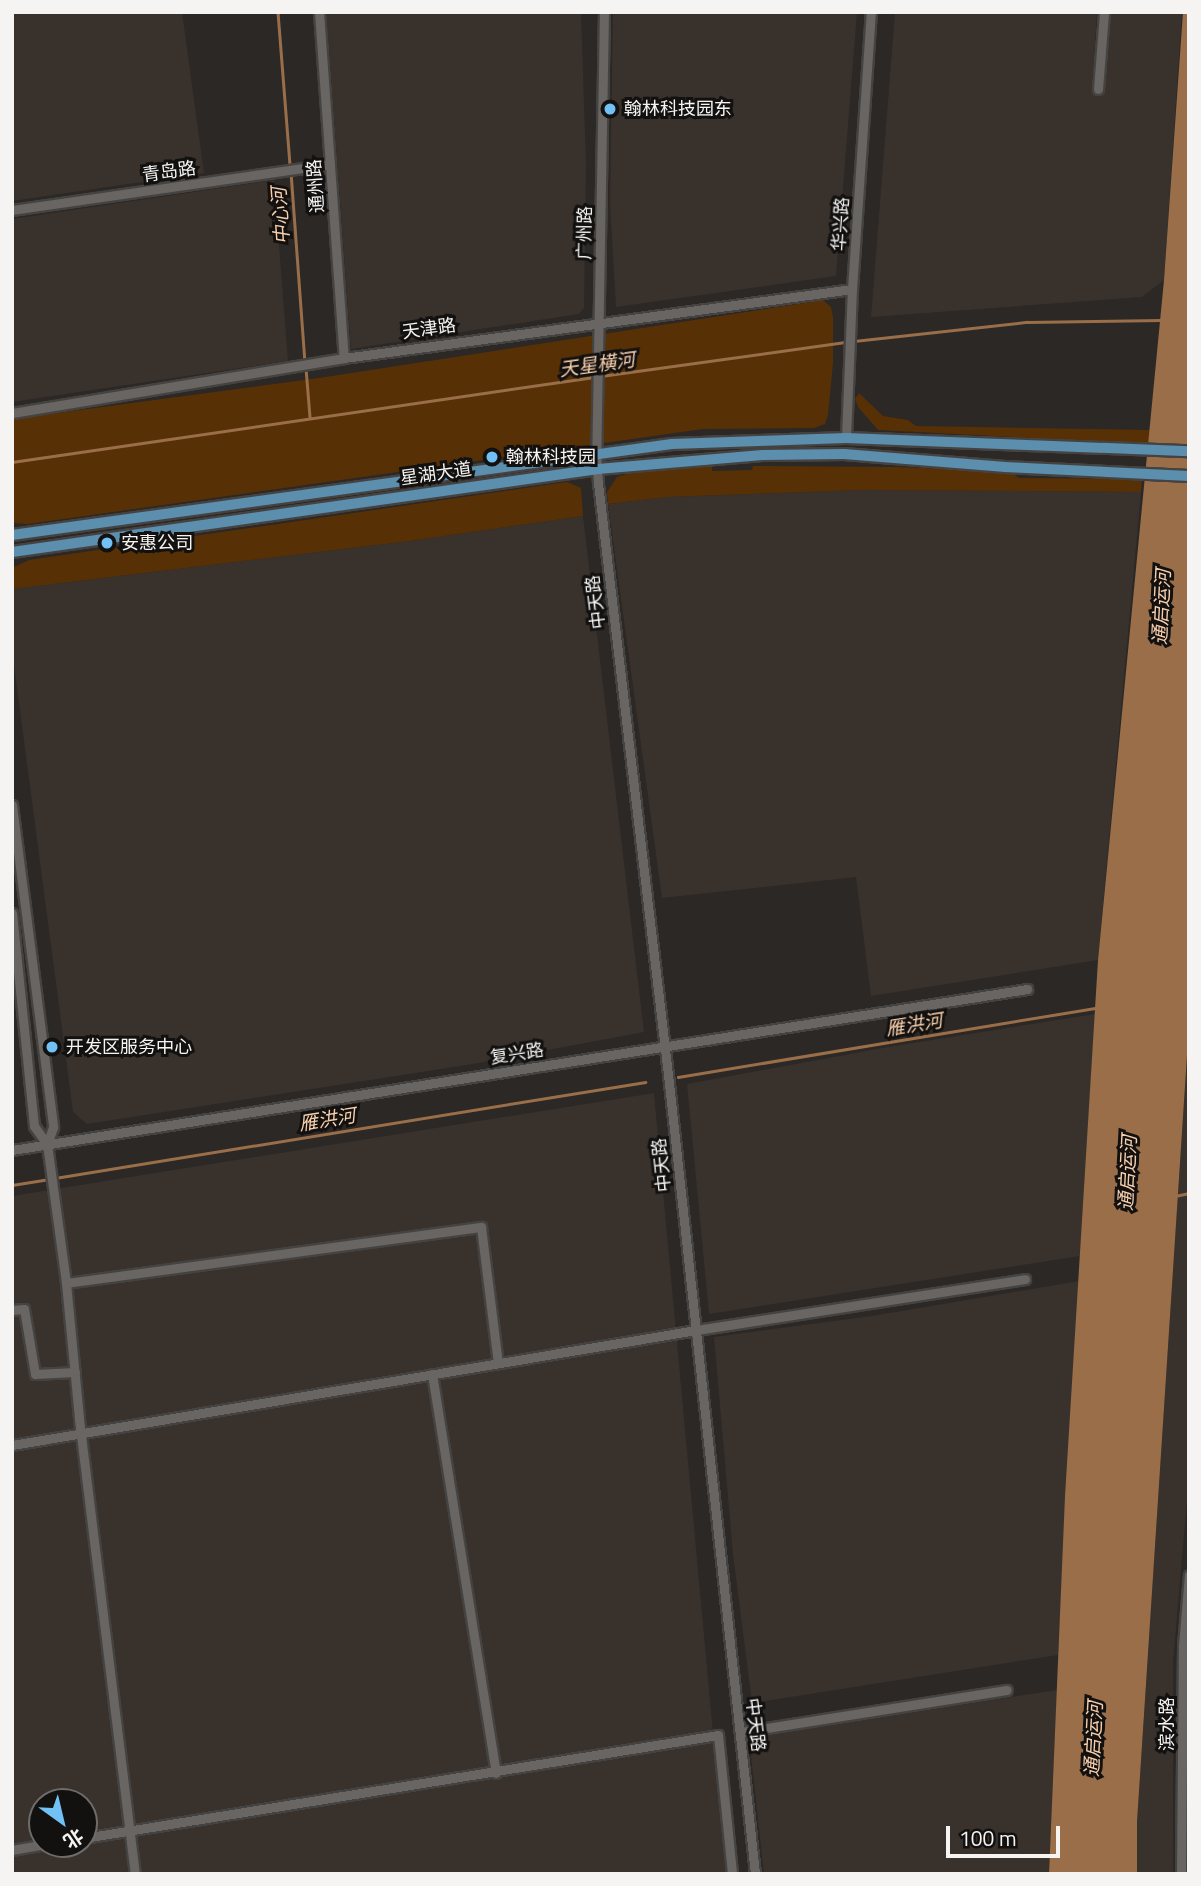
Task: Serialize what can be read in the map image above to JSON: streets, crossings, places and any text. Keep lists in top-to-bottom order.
{
  "streets": {
    "main road": ["星湖大道"],
    "street": [
      "青岛路",
      "通州路",
      "华兴路",
      "广州路",
      "天津路",
      "中天路",
      "复兴路",
      "滨水路"
    ]
  },
  "crossings": [
    ["青岛路", "通州路"],
    ["通州路", "天津路"],
    ["华兴路", "天津路"],
    ["华兴路", "星湖大道"],
    ["广州路", "天津路"],
    ["广州路", "星湖大道"],
    ["广州路", "中天路"],
    ["星湖大道", "中天路"],
    ["中天路", "复兴路"]
  ],
  "water": [
    "中心河",
    "天星横河",
    "通启运河",
    "雁洪河"
  ],
  "places": [
    "翰林科技园东",
    "翰林科技园",
    "安惠公司",
    "开发区服务中心"
  ],
  "scale_bar": "100 m",
  "north": "bottom right"
}
